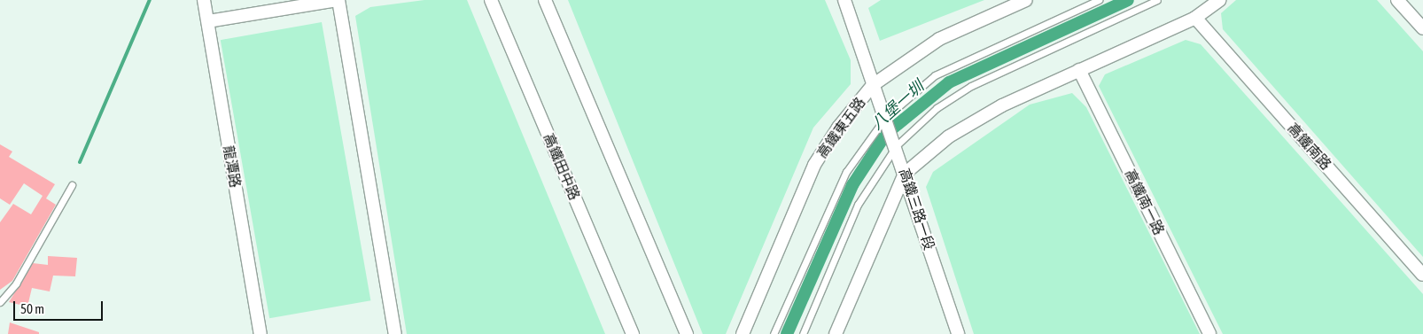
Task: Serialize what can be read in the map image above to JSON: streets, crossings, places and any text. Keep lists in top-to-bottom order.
{
  "streets": {
    "street": [
      "高鐵東五路",
      "高鐵南路",
      "龍潭路",
      "高鐵田中路",
      "高鐵南一路",
      "高鐵三路一段"
    ]
  },
  "crossings": [
    ["高鐵東五路", "高鐵三路一段"]
  ],
  "water": ["八堡一圳"],
  "scale_bar": "50 m"
}
